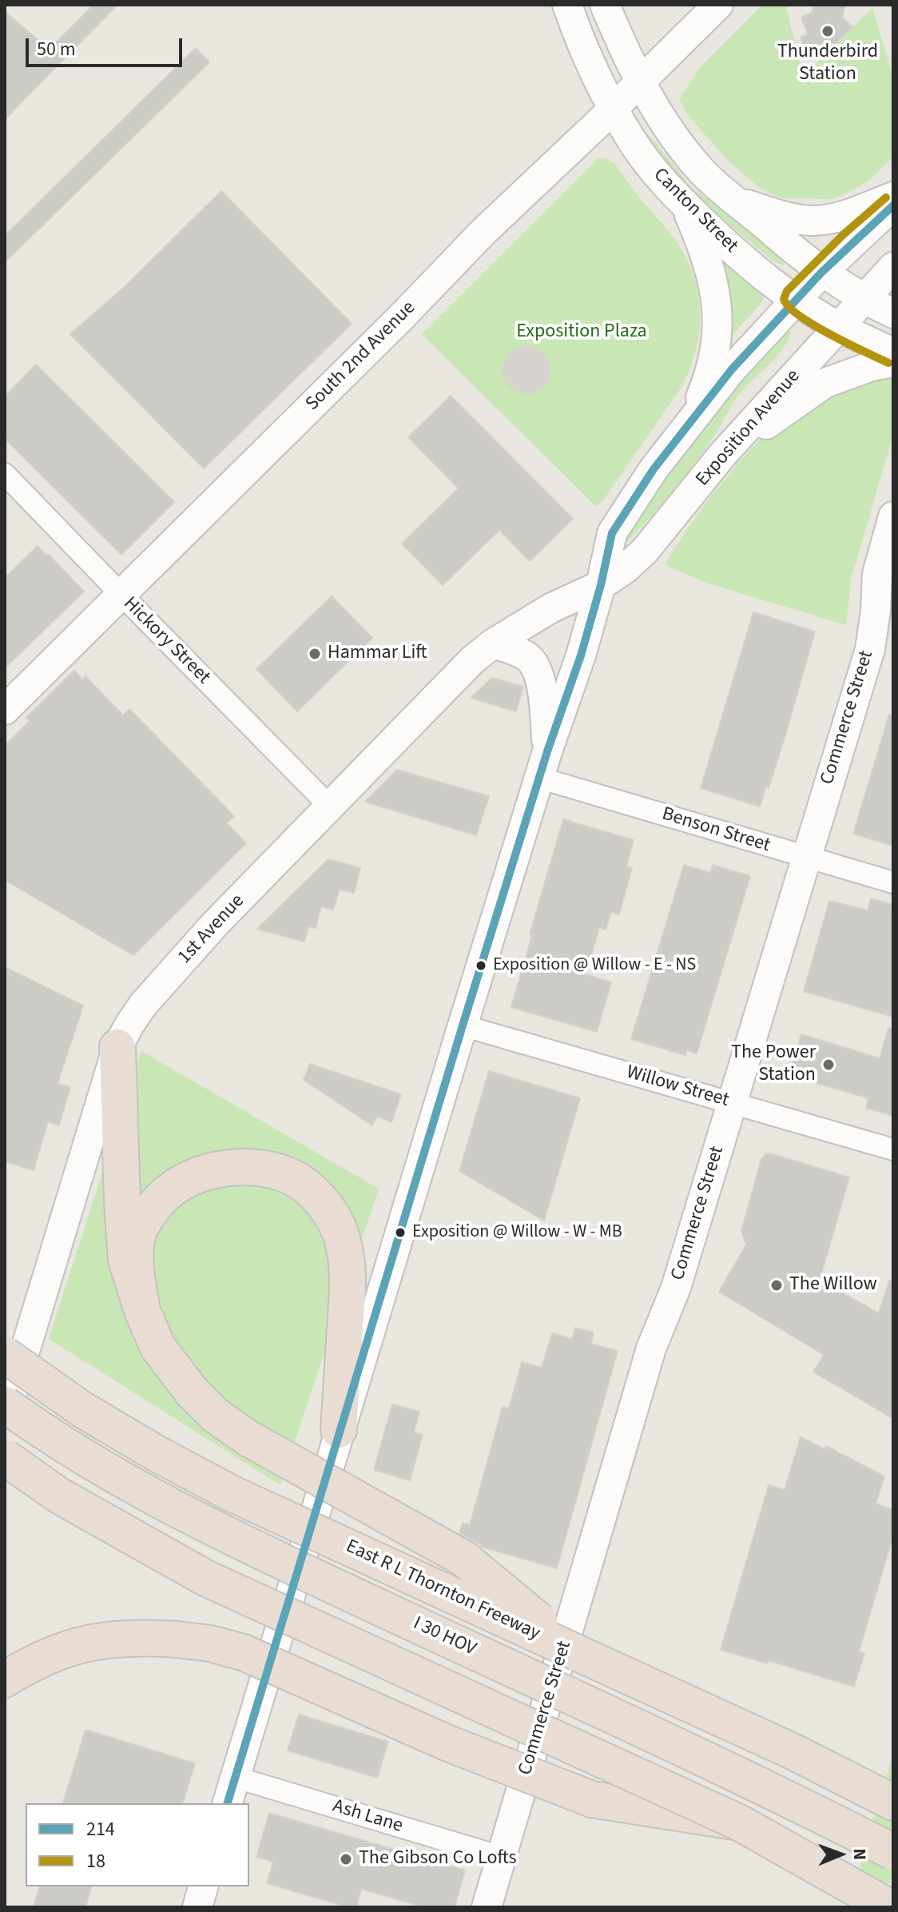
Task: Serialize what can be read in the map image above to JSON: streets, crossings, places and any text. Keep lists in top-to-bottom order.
{
  "streets": {
    "highway": ["East R L Thornton Freeway", "I 30 HOV"],
    "main road": [
      "Canton Street",
      "South 2nd Avenue",
      "Exposition Avenue",
      "Commerce Street",
      "1st Avenue"
    ],
    "street": [
      "Hickory Street",
      "Benson Street",
      "Willow Street",
      "Ash Lane"
    ]
  },
  "crossings": [
    ["Canton Street", "South 2nd Avenue"],
    ["Canton Street", "Exposition Avenue"],
    ["South 2nd Avenue", "Hickory Street"],
    ["Exposition Avenue", "1st Avenue"],
    ["Hickory Street", "1st Avenue"],
    ["Commerce Street", "Benson Street"],
    ["Commerce Street", "Willow Street"],
    ["Commerce Street", "Ash Lane"],
    ["1st Avenue", "I 30 HOV"]
  ],
  "parks": ["Exposition Plaza"],
  "places": [
    "Thunderbird Station",
    "Hammar Lift",
    "Exposition @ Willow - E - NS",
    "The Power Station",
    "Exposition @ Willow - W - MB",
    "The Willow",
    "The Gibson Co Lofts"
  ],
  "lines": ["transit line 18", "transit line 214"],
  "legend": ["214", "18"],
  "scale_bar": "50 m",
  "north": "right"
}
